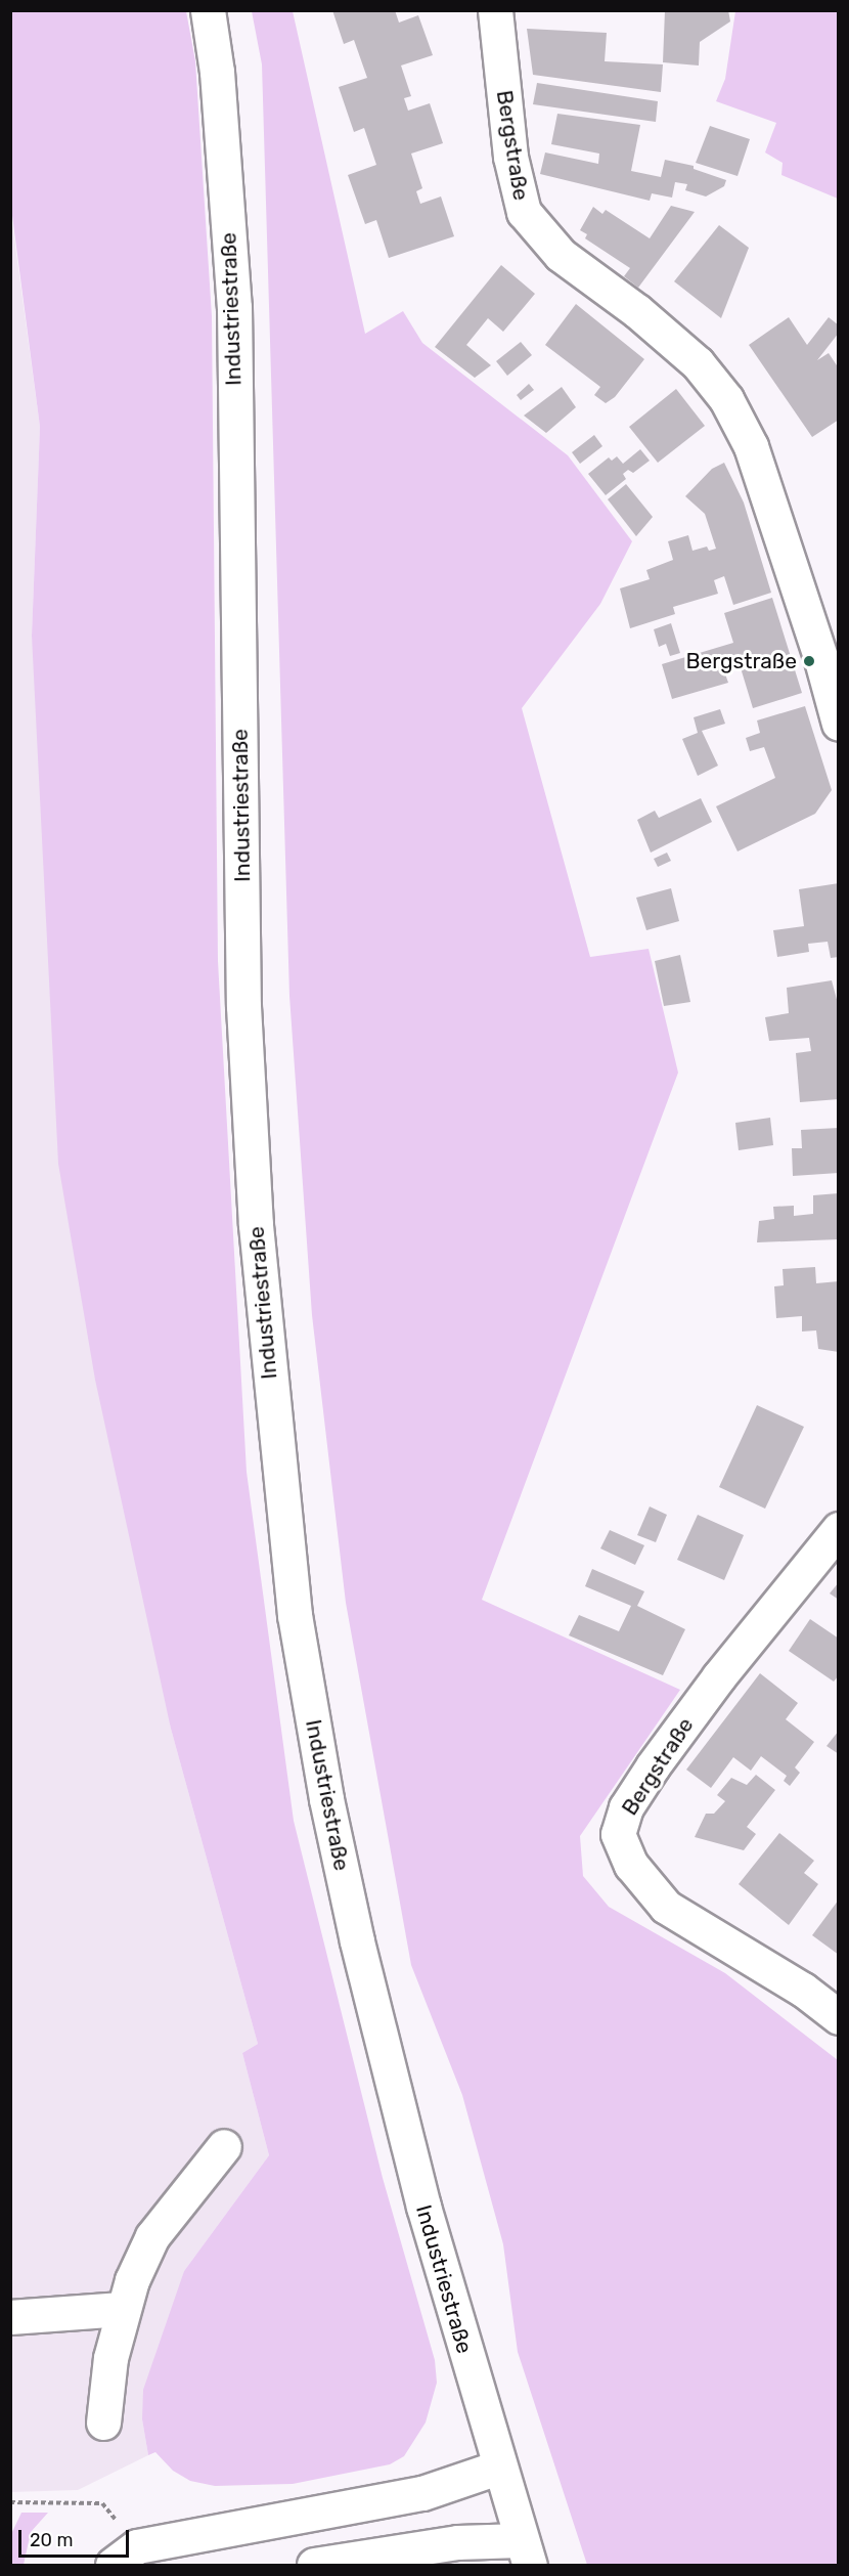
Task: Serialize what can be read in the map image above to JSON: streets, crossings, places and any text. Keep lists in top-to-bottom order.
{
  "streets": {
    "main road": ["Bergstraße", "Industriestraße"]
  },
  "places": ["Bergstraße"],
  "scale_bar": "20 m"
}
